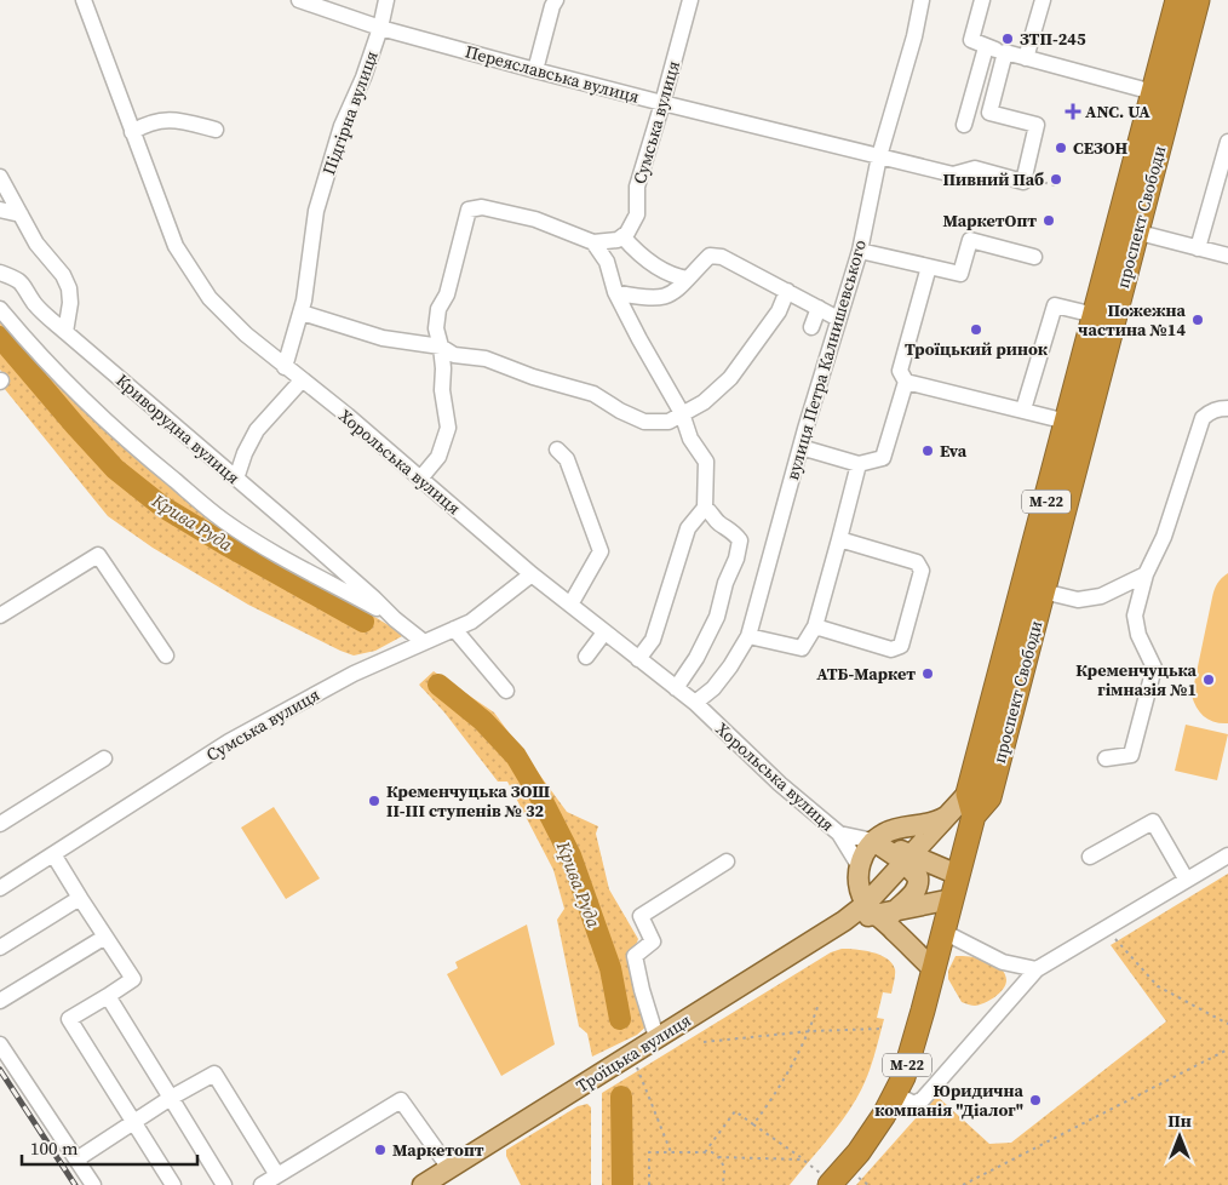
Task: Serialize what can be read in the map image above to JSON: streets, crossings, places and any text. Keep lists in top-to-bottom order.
{
  "streets": {
    "highway": ["проспект Свободи", "М-22"],
    "main road": ["Троїцька вулиця"],
    "street": [
      "Переяславська вулиця",
      "Підгірна вулиця",
      "Сумська вулиця",
      "вулиця Петра Калнишевського",
      "Криворудна вулиця",
      "Хорольська вулиця"
    ]
  },
  "crossings": [
    ["Переяславська вулиця", "Підгірна вулиця"],
    ["Переяславська вулиця", "Сумська вулиця"],
    ["Переяславська вулиця", "вулиця Петра Калнишевського"],
    ["Підгірна вулиця", "Хорольська вулиця"],
    ["Сумська вулиця", "Криворудна вулиця"],
    ["Сумська вулиця", "Хорольська вулиця"],
    ["вулиця Петра Калнишевського", "Хорольська вулиця"]
  ],
  "water": ["Крива Руда"],
  "places": {
    "other": [
      "ЗТП-245",
      "СЕЗОН",
      "Пивний Паб",
      "МаркетОпт",
      "Пожежна частина №14",
      "Троїцький ринок",
      "Eva",
      "АТБ-Маркет",
      "Кременчуцька гімназія №1",
      "Кременчуцька ЗОШ ІІ-ІІІ ступенів № 32",
      "Юридична компанія \"Діалог\"",
      "Маркетопт"
    ],
    "health": ["ANC. UA"]
  },
  "scale_bar": "100 m",
  "north": "top"
}
